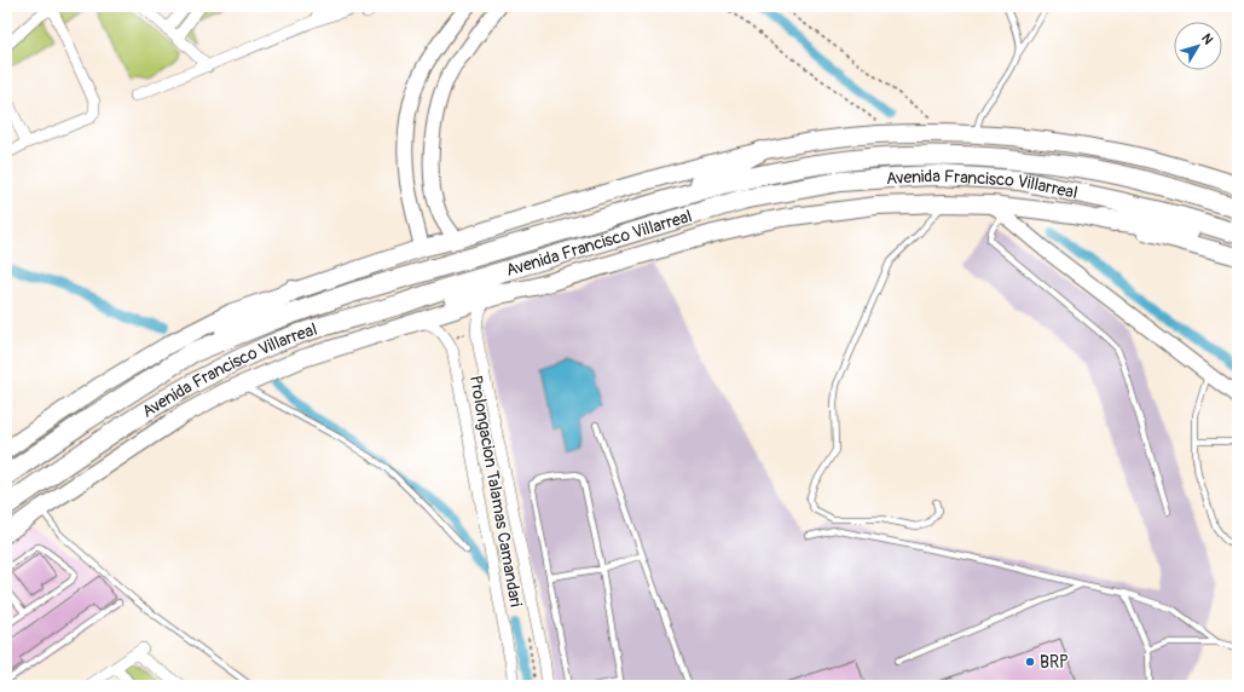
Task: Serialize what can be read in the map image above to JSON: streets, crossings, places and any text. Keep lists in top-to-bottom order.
{
  "streets": {
    "highway": ["Avenida Francisco Villarreal"],
    "street": ["Prolongacion Talamas Camandari"]
  },
  "crossings": [
    ["Avenida Francisco Villarreal", "Prolongacion Talamas Camandari"]
  ],
  "places": ["BRP"],
  "north": "top right"
}
